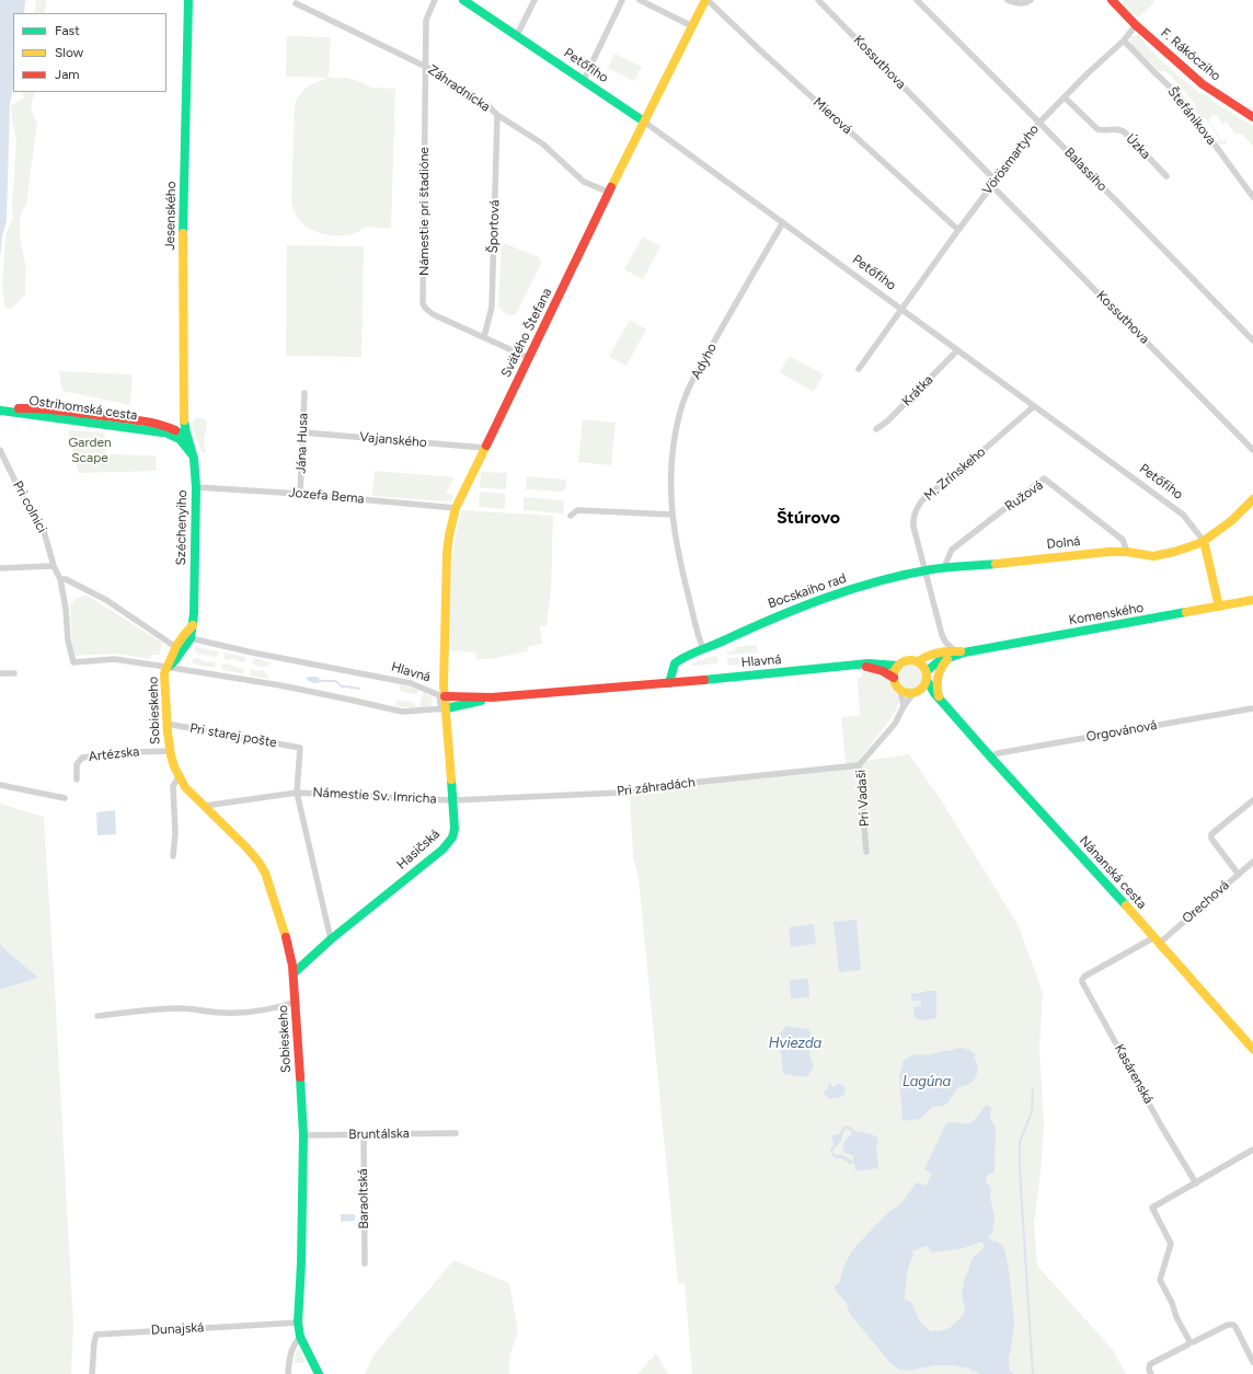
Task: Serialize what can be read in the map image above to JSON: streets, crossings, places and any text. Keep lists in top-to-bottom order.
{
  "streets": {
    "street": [
      "F. Rákócziho",
      "Kossuthova",
      "Petőfiho",
      "Záhradnícka",
      "Mierová",
      "Štefánikova",
      "Úzka",
      "Vörösmartyho",
      "Balassiho",
      "Námestie pri štadióne",
      "Jesenského",
      "Športová",
      "Svätého Štefana",
      "Adyho",
      "Krátka",
      "Ostrihomská cesta",
      "Vajanského",
      "Jána Husa",
      "M. Zrínskeho",
      "Jozefa Bema",
      "Ružová",
      "Pri colnici",
      "Széchenyiho",
      "Dolná",
      "Bocskaiho rad",
      "Komenského",
      "Hlavná",
      "Sobieskeho",
      "Orgovánová",
      "Pri starej pošte",
      "Artézska",
      "Pri záhradách",
      "Námestie Sv. Imricha",
      "Pri Vadaši",
      "Hasičská",
      "Nánanská cesta",
      "Orechová",
      "Kasárenská",
      "Bruntálska",
      "Baraoltská",
      "Dunajská"
    ]
  },
  "crossings": [
    ["F. Rákócziho", "Vörösmartyho"],
    ["Kossuthova", "Vörösmartyho"],
    ["Petőfiho", "Vörösmartyho"],
    ["Petőfiho", "Svätého Štefana"],
    ["Petőfiho", "Adyho"],
    ["Petőfiho", "Krátka"],
    ["Petőfiho", "M. Zrínskeho"],
    ["Petőfiho", "Dolná"],
    ["Petőfiho", "Komenského"],
    ["Záhradnícka", "Námestie pri štadióne"],
    ["Záhradnícka", "Športová"],
    ["Záhradnícka", "Svätého Štefana"],
    ["Mierová", "Vörösmartyho"],
    ["Mierová", "Svätého Štefana"],
    ["Štefánikova", "Vörösmartyho"],
    ["Úzka", "Vörösmartyho"],
    ["Vörösmartyho", "Balassiho"],
    ["Námestie pri štadióne", "Športová"],
    ["Námestie pri štadióne", "Svätého Štefana"],
    ["Jesenského", "Széchenyiho"],
    ["Svätého Štefana", "Vajanského"],
    ["Svätého Štefana", "Jozefa Bema"],
    ["Svätého Štefana", "Hlavná"],
    ["Svätého Štefana", "Hasičská"],
    ["Adyho", "Bocskaiho rad"],
    ["Vajanského", "Jána Husa"],
    ["Jána Husa", "Jozefa Bema"],
    ["M. Zrínskeho", "Dolná"],
    ["M. Zrínskeho", "Bocskaiho rad"],
    ["Jozefa Bema", "Széchenyiho"],
    ["Ružová", "Dolná"],
    ["Pri colnici", "Hlavná"],
    ["Széchenyiho", "Sobieskeho"],
    ["Dolná", "Bocskaiho rad"],
    ["Hlavná", "Sobieskeho"],
    ["Hlavná", "Pri Vadaši"],
    ["Hlavná", "Hasičská"],
    ["Sobieskeho", "Pri starej pošte"],
    ["Sobieskeho", "Artézska"],
    ["Sobieskeho", "Námestie Sv. Imricha"],
    ["Sobieskeho", "Hasičská"],
    ["Sobieskeho", "Bruntálska"],
    ["Sobieskeho", "Dunajská"],
    ["Orgovánová", "Nánanská cesta"],
    ["Pri starej pošte", "Námestie Sv. Imricha"],
    ["Pri záhradách", "Námestie Sv. Imricha"],
    ["Pri záhradách", "Pri Vadaši"],
    ["Pri záhradách", "Hasičská"],
    ["Námestie Sv. Imricha", "Hasičská"],
    ["Nánanská cesta", "Orechová"],
    ["Nánanská cesta", "Kasárenská"],
    ["Orechová", "Kasárenská"],
    ["Bruntálska", "Baraoltská"]
  ],
  "districts": ["Štúrovo"],
  "water": ["Hviezda", "Lagúna"],
  "parks": ["Garden Scape"],
  "legend": ["Fast", "Slow", "Jam"]
}
